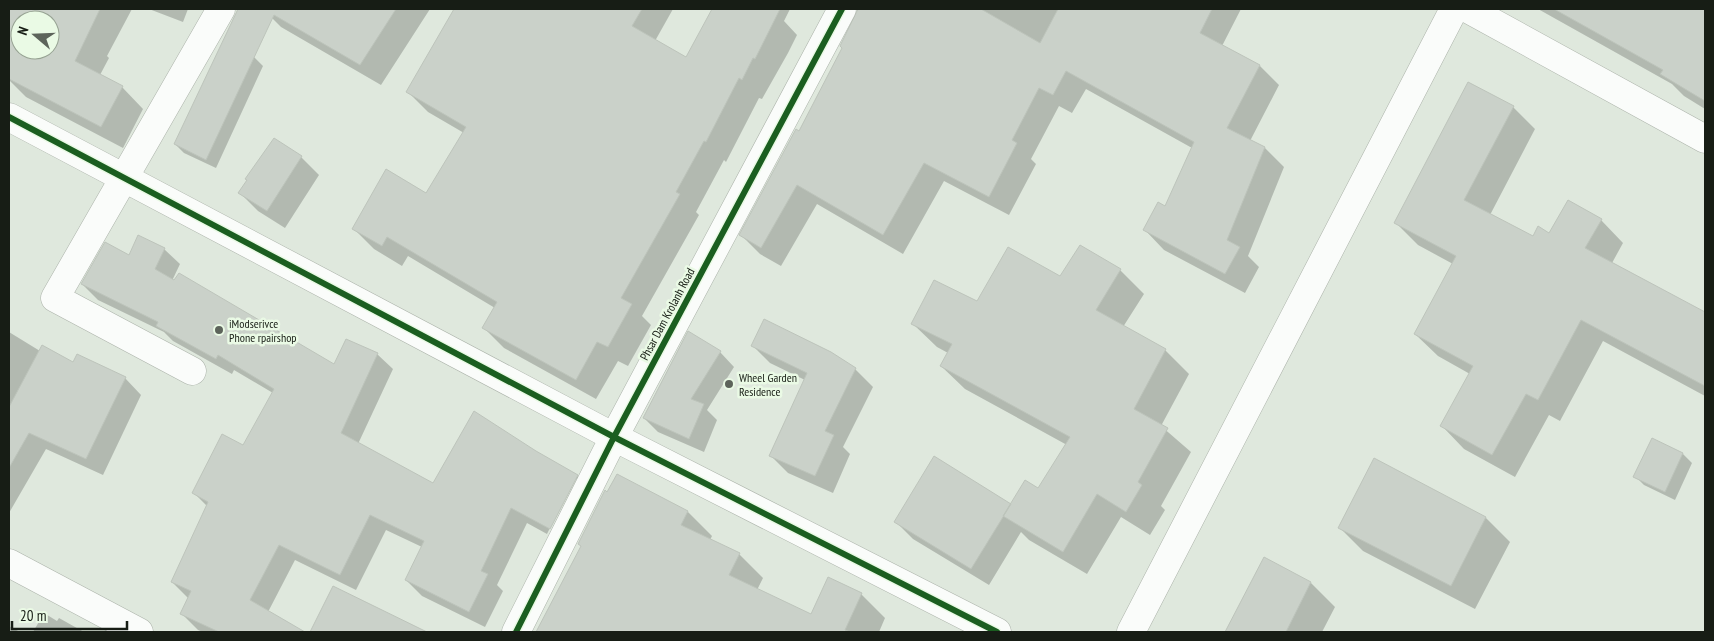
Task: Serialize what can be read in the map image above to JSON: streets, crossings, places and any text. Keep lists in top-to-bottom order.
{
  "streets": {
    "street": ["Phsar Dam Krolanh Road"]
  },
  "places": ["iModserivce Phone rpairshop", "Wheel Garden Residence"],
  "scale_bar": "20 m",
  "north": "left"
}
